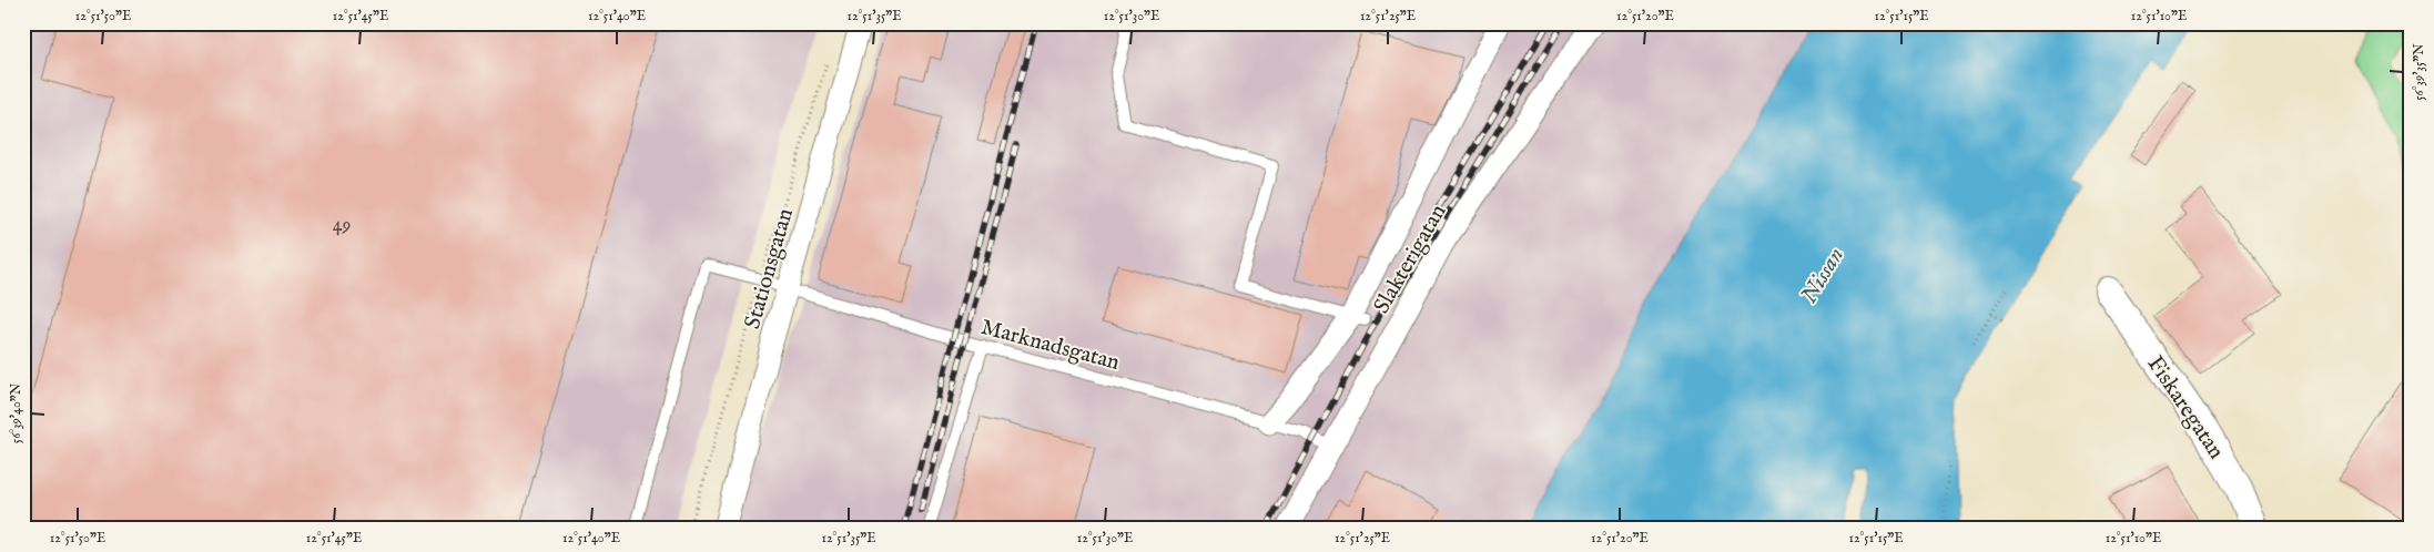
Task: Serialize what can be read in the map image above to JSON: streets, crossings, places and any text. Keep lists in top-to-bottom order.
{
  "streets": {
    "street": ["Slakterigatan", "Stationsgatan", "Fiskaregatan"],
    "lane": ["Marknadsgatan"]
  },
  "crossings": [
    ["Slakterigatan", "Marknadsgatan"],
    ["Stationsgatan", "Marknadsgatan"]
  ],
  "water": ["Nissan"],
  "house_numbers": ["49"],
  "coordinates": [
    "12°51'50\"E",
    "12°51'45\"E",
    "12°51'40\"E",
    "12°51'35\"E",
    "12°51'30\"E",
    "12°51'25\"E",
    "12°51'20\"E",
    "12°51'15\"E",
    "12°51'10\"E",
    "56°39'35\"N",
    "56°39'40\"N"
  ]
}
